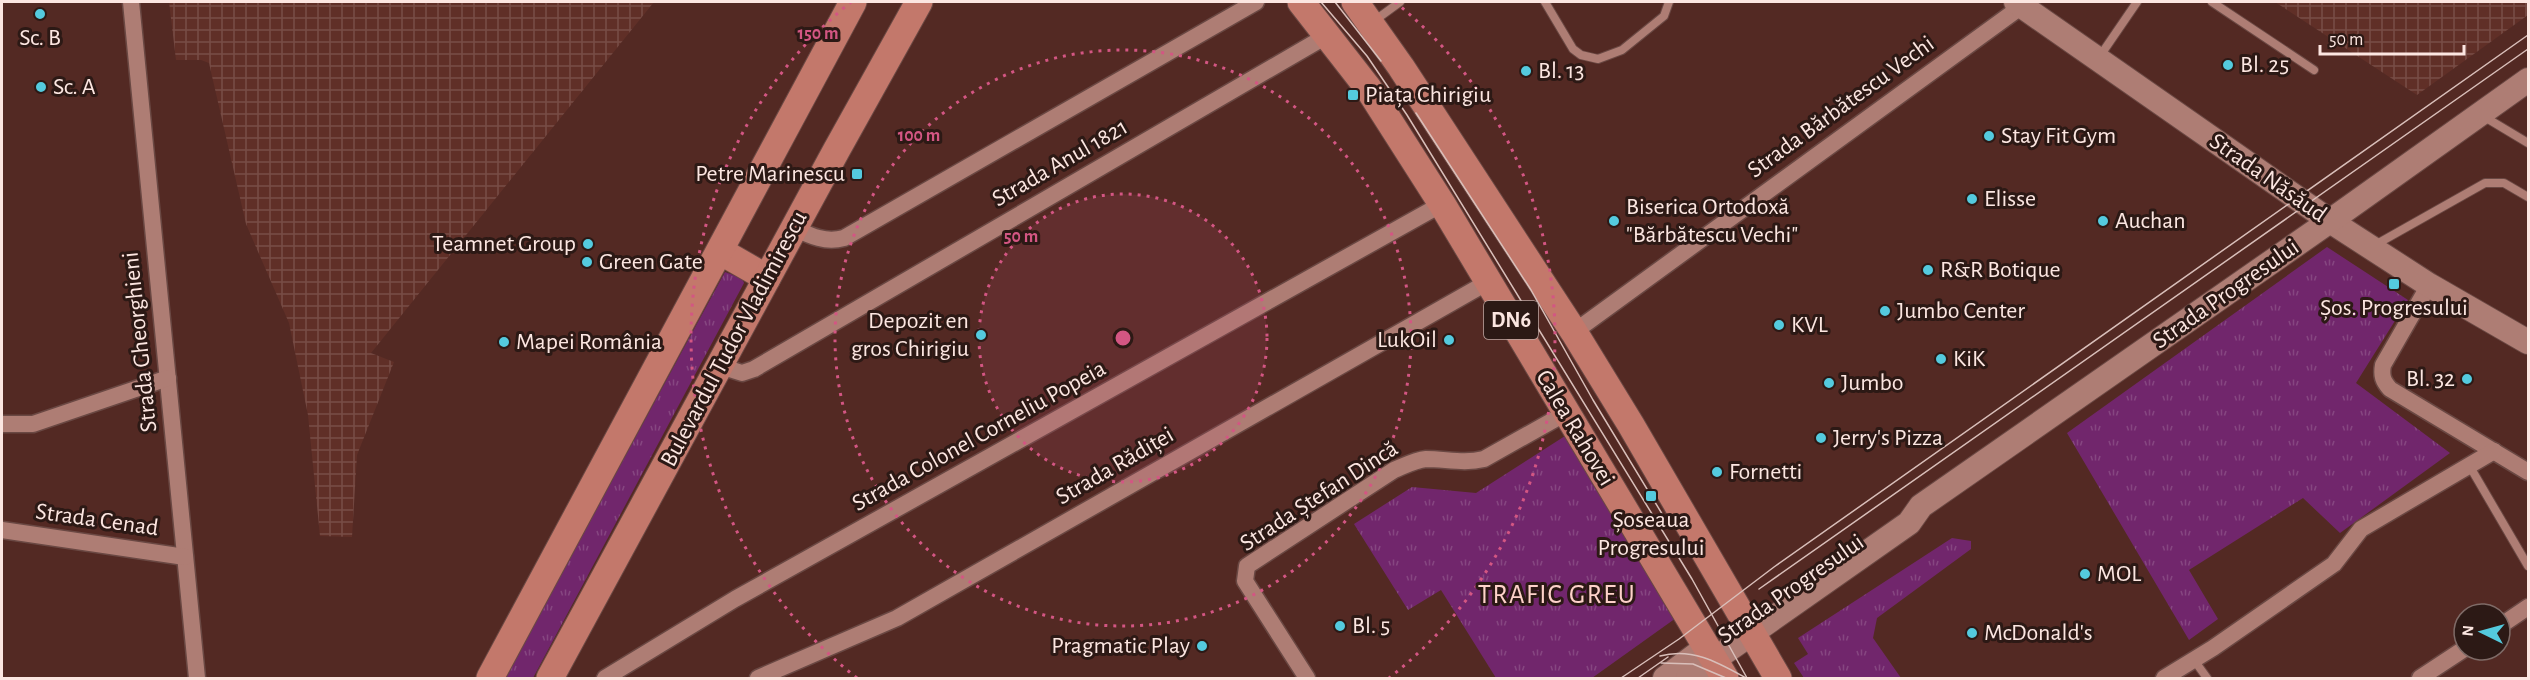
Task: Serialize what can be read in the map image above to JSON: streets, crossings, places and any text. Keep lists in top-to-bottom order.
{
  "streets": {
    "main road": [
      "Strada Năsăud",
      "Strada Progresului",
      "DN6",
      "Bulevardul Tudor Vladimirescu",
      "Calea Rahovei"
    ],
    "street": [
      "Strada Bărbătescu Vechi",
      "Strada Anul 1821",
      "Strada Gheorghieni",
      "Strada Colonel Corneliu Popeia",
      "Strada Rădiței",
      "Strada Ștefan Dincă",
      "Strada Cenad"
    ]
  },
  "crossings": [
    ["Strada Bărbătescu Vechi", "Strada Năsăud"],
    ["Strada Bărbătescu Vechi", "Calea Rahovei"],
    ["Strada Anul 1821", "Bulevardul Tudor Vladimirescu"],
    ["Strada Anul 1821", "Calea Rahovei"],
    ["Strada Năsăud", "Strada Progresului"],
    ["Strada Progresului", "Calea Rahovei"],
    ["Strada Gheorghieni", "Strada Cenad"],
    ["Calea Rahovei", "Strada Colonel Corneliu Popeia"],
    ["Calea Rahovei", "Strada Rădiței"],
    ["Calea Rahovei", "Strada Ștefan Dincă"]
  ],
  "districts": ["TRAFIC GREU"],
  "places": {
    "other": [
      "Sc. B",
      "Bl. 25",
      "Bl. 13",
      "Sc. A",
      "Stay Fit Gym",
      "Elisse",
      "Biserica Ortodoxă \"Bărbătescu Vechi\"",
      "Auchan",
      "Teamnet Group",
      "Green Gate",
      "R&R Botique",
      "Jumbo Center",
      "KVL",
      "Depozit en gros Chirigiu",
      "LukOil",
      "Mapei România",
      "KiK",
      "Bl. 32",
      "Jumbo",
      "Jerry's Pizza",
      "Fornetti",
      "MOL",
      "Bl. 5",
      "McDonald's",
      "Pragmatic Play"
    ],
    "transit": [
      "Piața Chirigiu",
      "Petre Marinescu",
      "Șos. Progresului",
      "Șoseaua Progresului"
    ]
  },
  "scale_bar": "50 m",
  "north": "left",
  "rings": ["150 m", "100 m", "50 m"]
}
